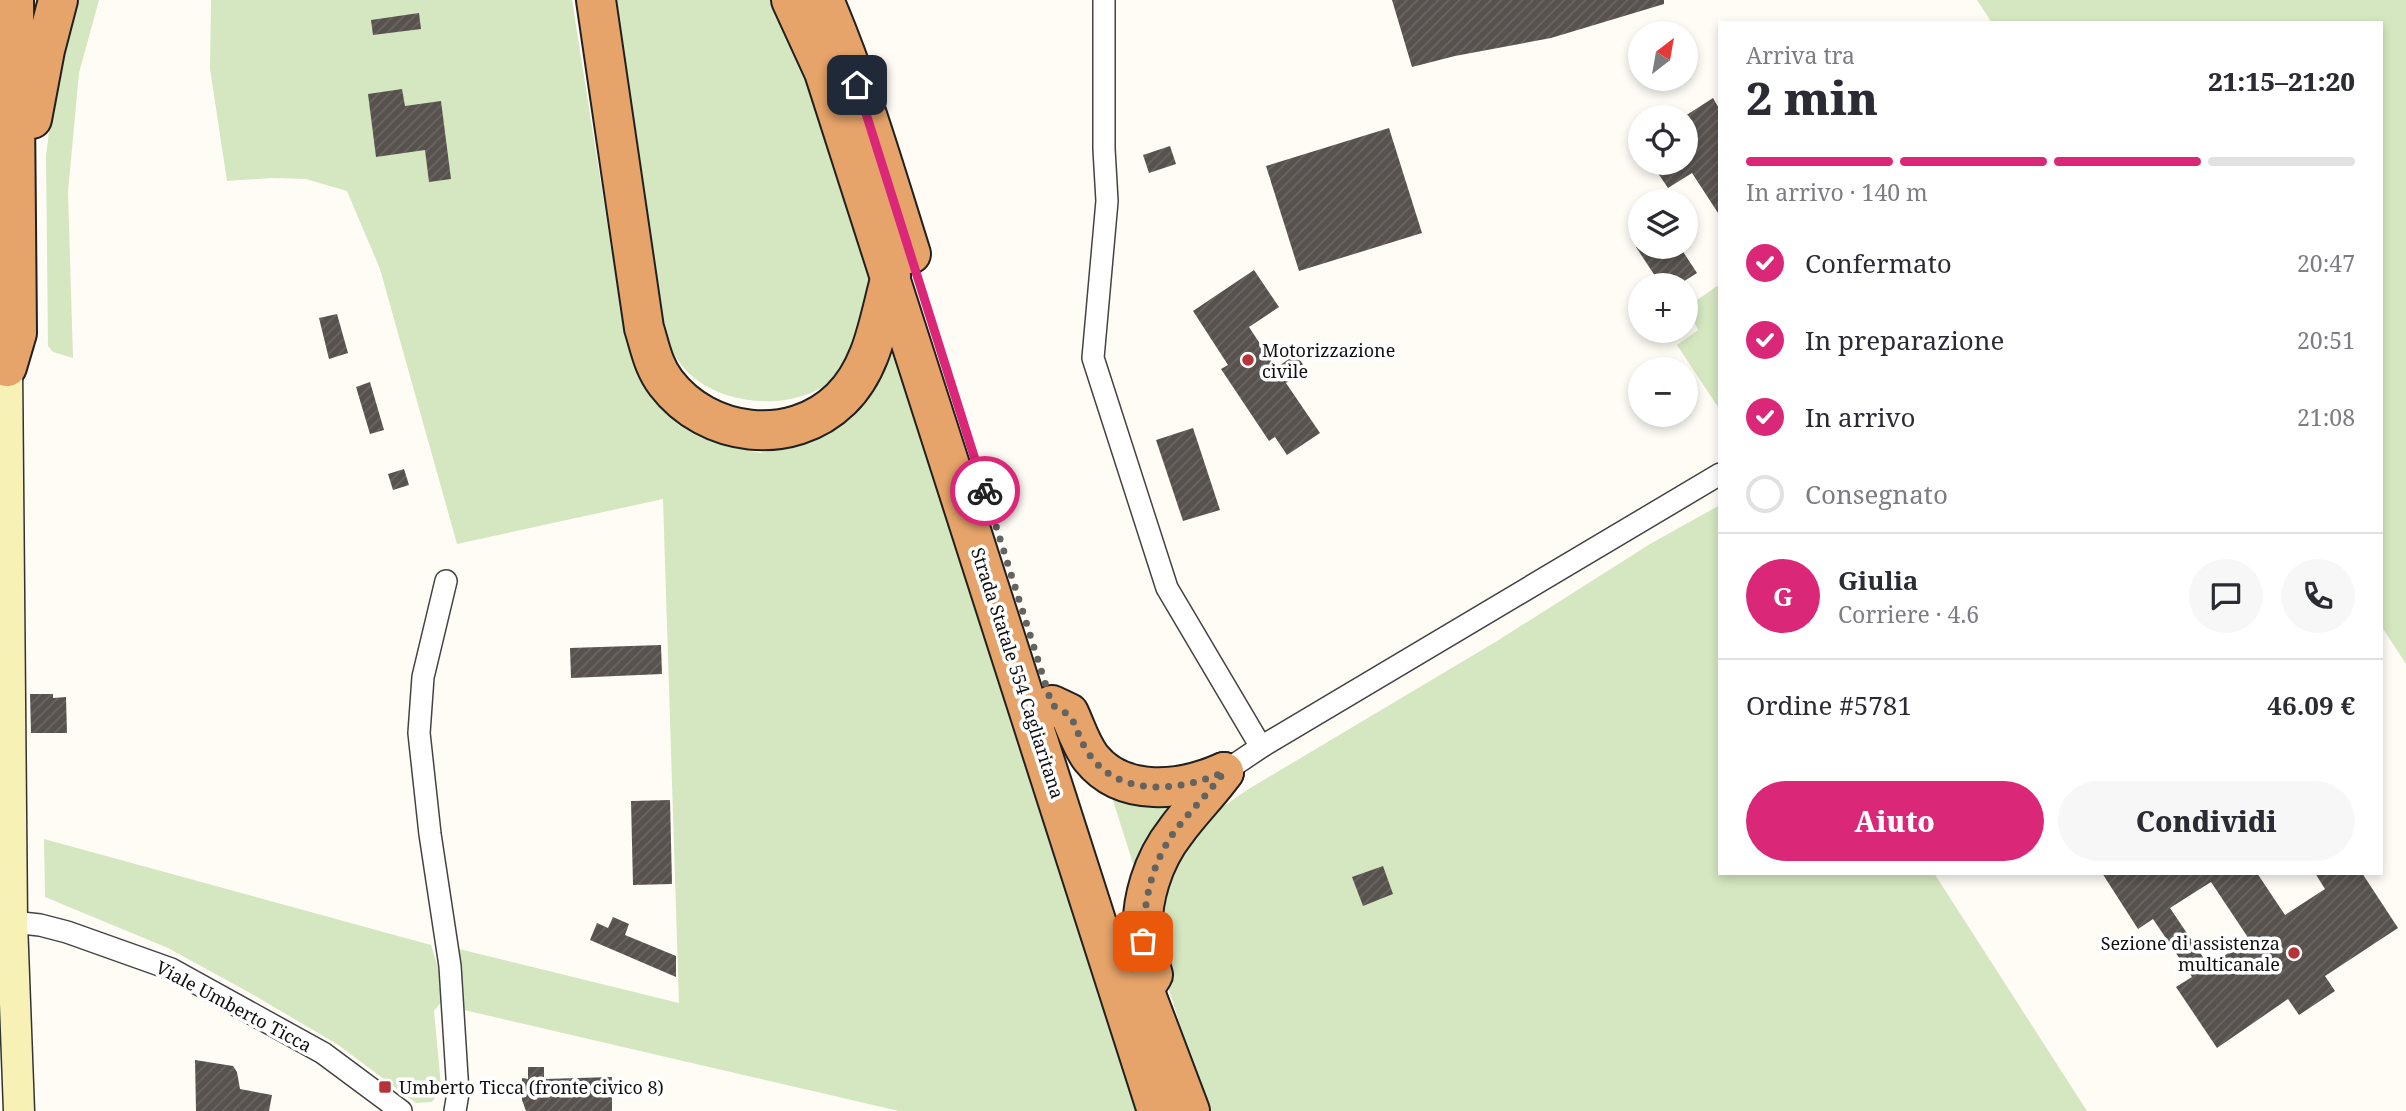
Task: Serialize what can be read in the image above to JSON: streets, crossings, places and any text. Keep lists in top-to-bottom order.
{
  "streets": {
    "highway": ["Strada Statale 554 Cagliaritana"],
    "street": ["Viale Umberto Ticca"]
  },
  "places": {
    "other": ["Motorizzazione civile", "Sezione di assistenza multicanale"],
    "transit": ["Umberto Ticca (fronte civico 8)"]
  },
  "north": "top right",
  "page": {
    "map_buttons": ["+", "−"],
    "heading": ["2 min", "Arriva tra", "21:15–21:20"],
    "panel": [
      "Giulia",
      "Corriere · 4.6",
      "Ordine #5781",
      "46.09 €"
    ],
    "bar": "In arrivo · 140 m",
    "list": [
      ["Confermato", "20:47"],
      ["In preparazione", "20:51"],
      ["In arrivo", "21:08"],
      "Consegnato"
    ],
    "round": "G",
    "buttons": ["Aiuto", "Condividi"]
  }
}
